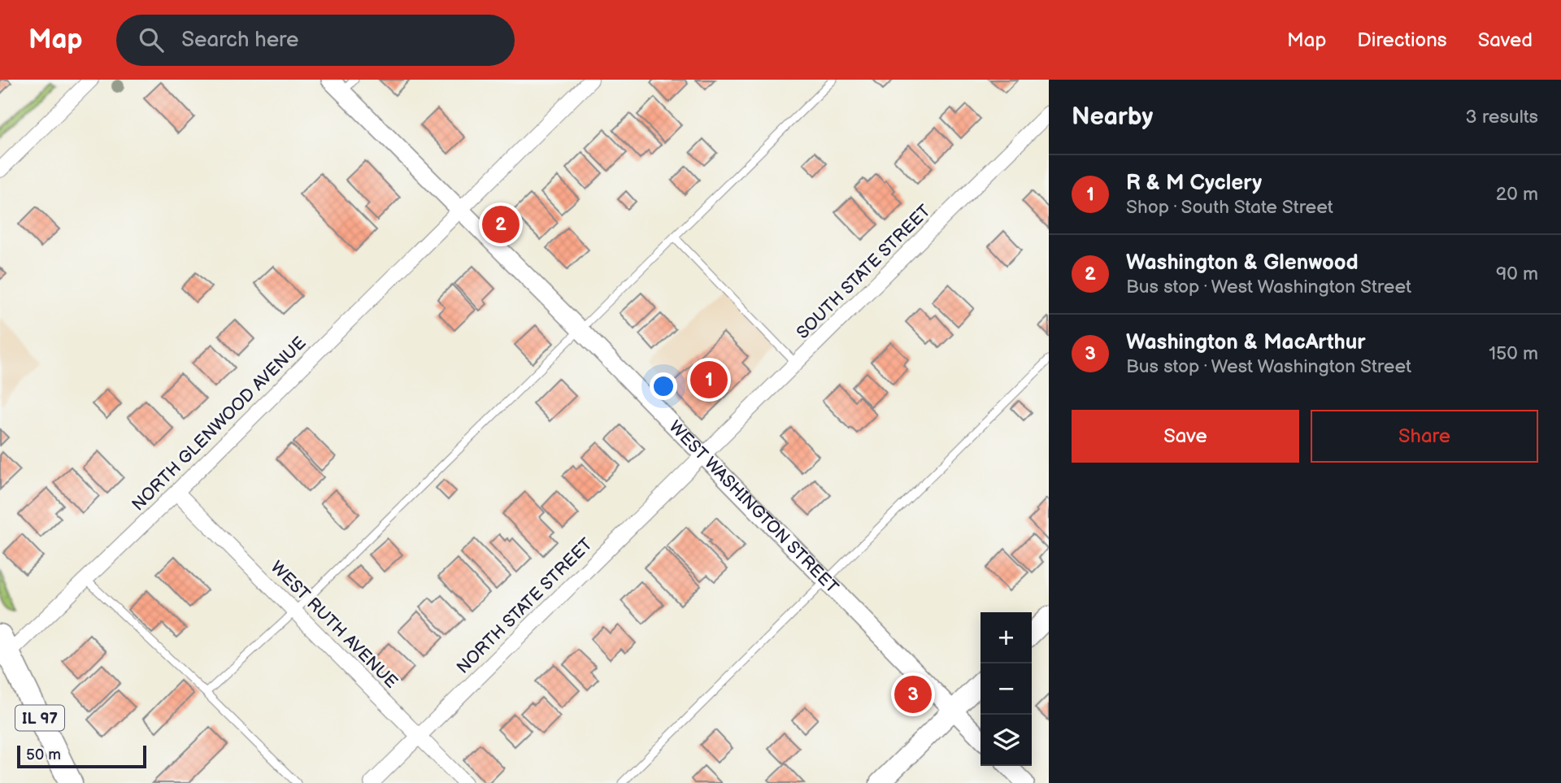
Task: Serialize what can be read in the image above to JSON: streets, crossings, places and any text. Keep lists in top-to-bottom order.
{
  "streets": {
    "main road": ["IL 97"],
    "street": [
      "SOUTH STATE STREET",
      "NORTH GLENWOOD AVENUE",
      "WEST WASHINGTON STREET",
      "NORTH STATE STREET",
      "WEST RUTH AVENUE"
    ]
  },
  "crossings": [
    ["SOUTH STATE STREET", "WEST WASHINGTON STREET"],
    ["SOUTH STATE STREET", "NORTH STATE STREET"],
    ["NORTH GLENWOOD AVENUE", "WEST WASHINGTON STREET"],
    ["NORTH GLENWOOD AVENUE", "WEST RUTH AVENUE"],
    ["NORTH GLENWOOD AVENUE", "IL 97"],
    ["WEST WASHINGTON STREET", "NORTH STATE STREET"],
    ["NORTH STATE STREET", "WEST RUTH AVENUE"]
  ],
  "scale_bar": "50 m",
  "page": {
    "header": "Map",
    "search": "Search here",
    "nav": ["Map", "Directions", "Saved"],
    "heading": ["Nearby", "3 results"],
    "list": [
      {
        "mark": "1",
        "name": "R & M Cyclery",
        "note": "Shop · South State Street",
        "value": "20 m"
      },
      {
        "mark": "2",
        "name": "Washington & Glenwood",
        "note": "Bus stop · West Washington Street",
        "value": "90 m"
      },
      {
        "mark": "3",
        "name": "Washington & MacArthur",
        "note": "Bus stop · West Washington Street",
        "value": "150 m"
      }
    ],
    "pins": ["2", "1", "3"],
    "buttons": ["Save", "Share"],
    "map_buttons": ["+", "−"],
    "scale": "50 m"
  }
}
